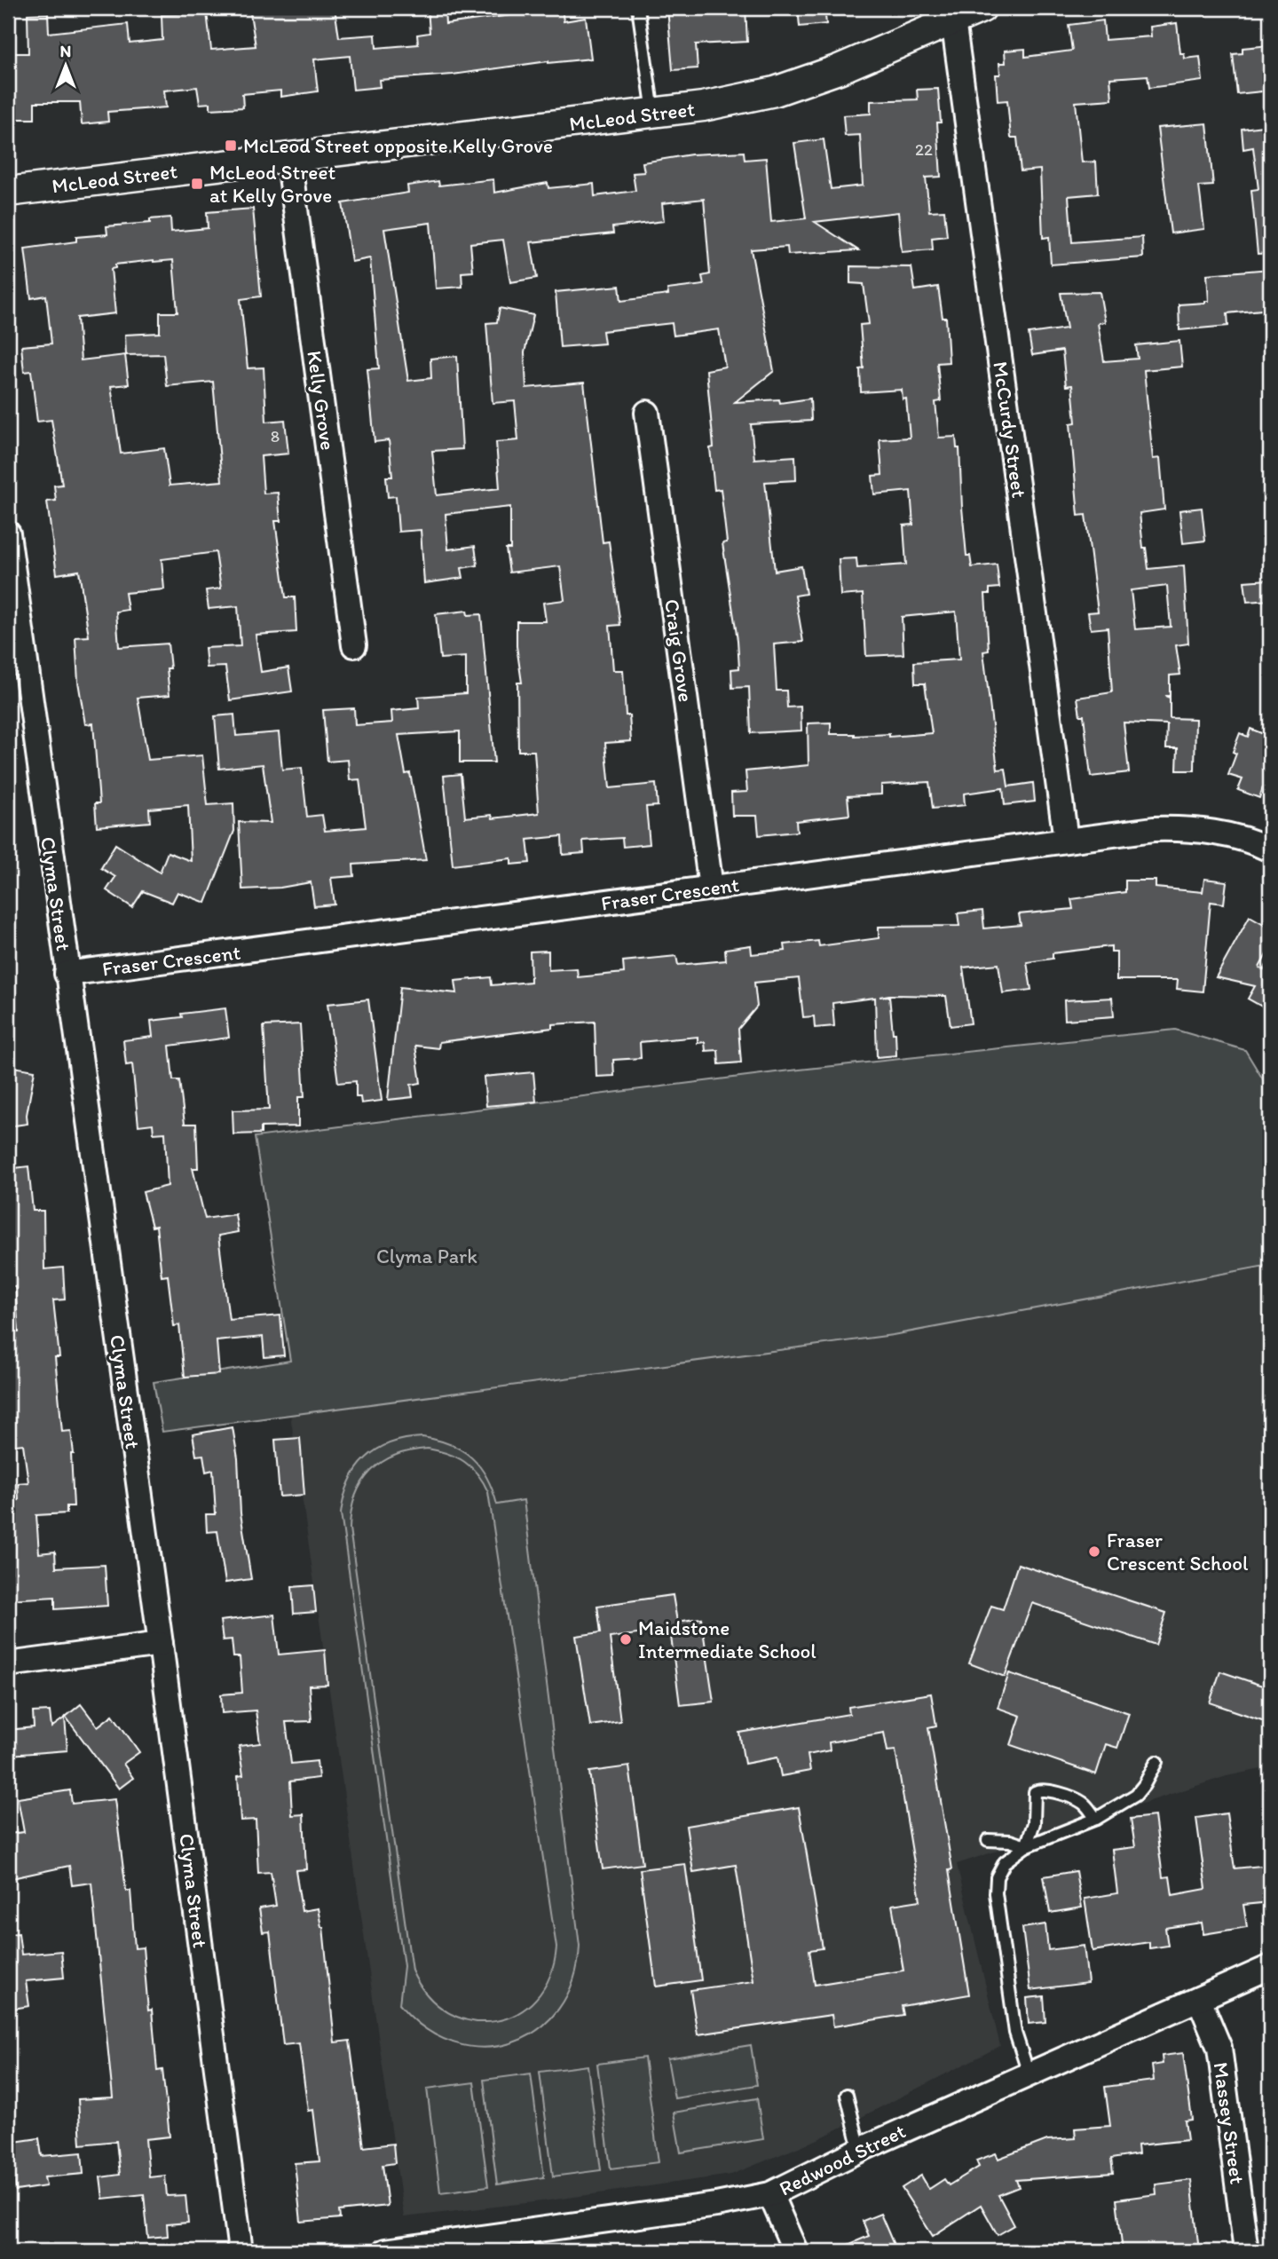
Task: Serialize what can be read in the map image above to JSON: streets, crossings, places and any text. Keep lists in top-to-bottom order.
{
  "streets": {
    "street": [
      "McLeod Street",
      "Kelly Grove",
      "McCurdy Street",
      "Craig Grove",
      "Clyma Street",
      "Fraser Crescent",
      "Massey Street",
      "Redwood Street"
    ]
  },
  "crossings": [
    ["McLeod Street", "Kelly Grove"],
    ["McLeod Street", "McCurdy Street"],
    ["McCurdy Street", "Fraser Crescent"],
    ["Craig Grove", "Fraser Crescent"],
    ["Clyma Street", "Fraser Crescent"],
    ["Massey Street", "Redwood Street"]
  ],
  "parks": ["Clyma Park"],
  "places": {
    "transit": ["McLeod Street opposite Kelly Grove", "McLeod Street at Kelly Grove"],
    "other": ["Fraser Crescent School", "Maidstone Intermediate School"]
  },
  "house_numbers": ["22", "8"],
  "north": "top"
}
